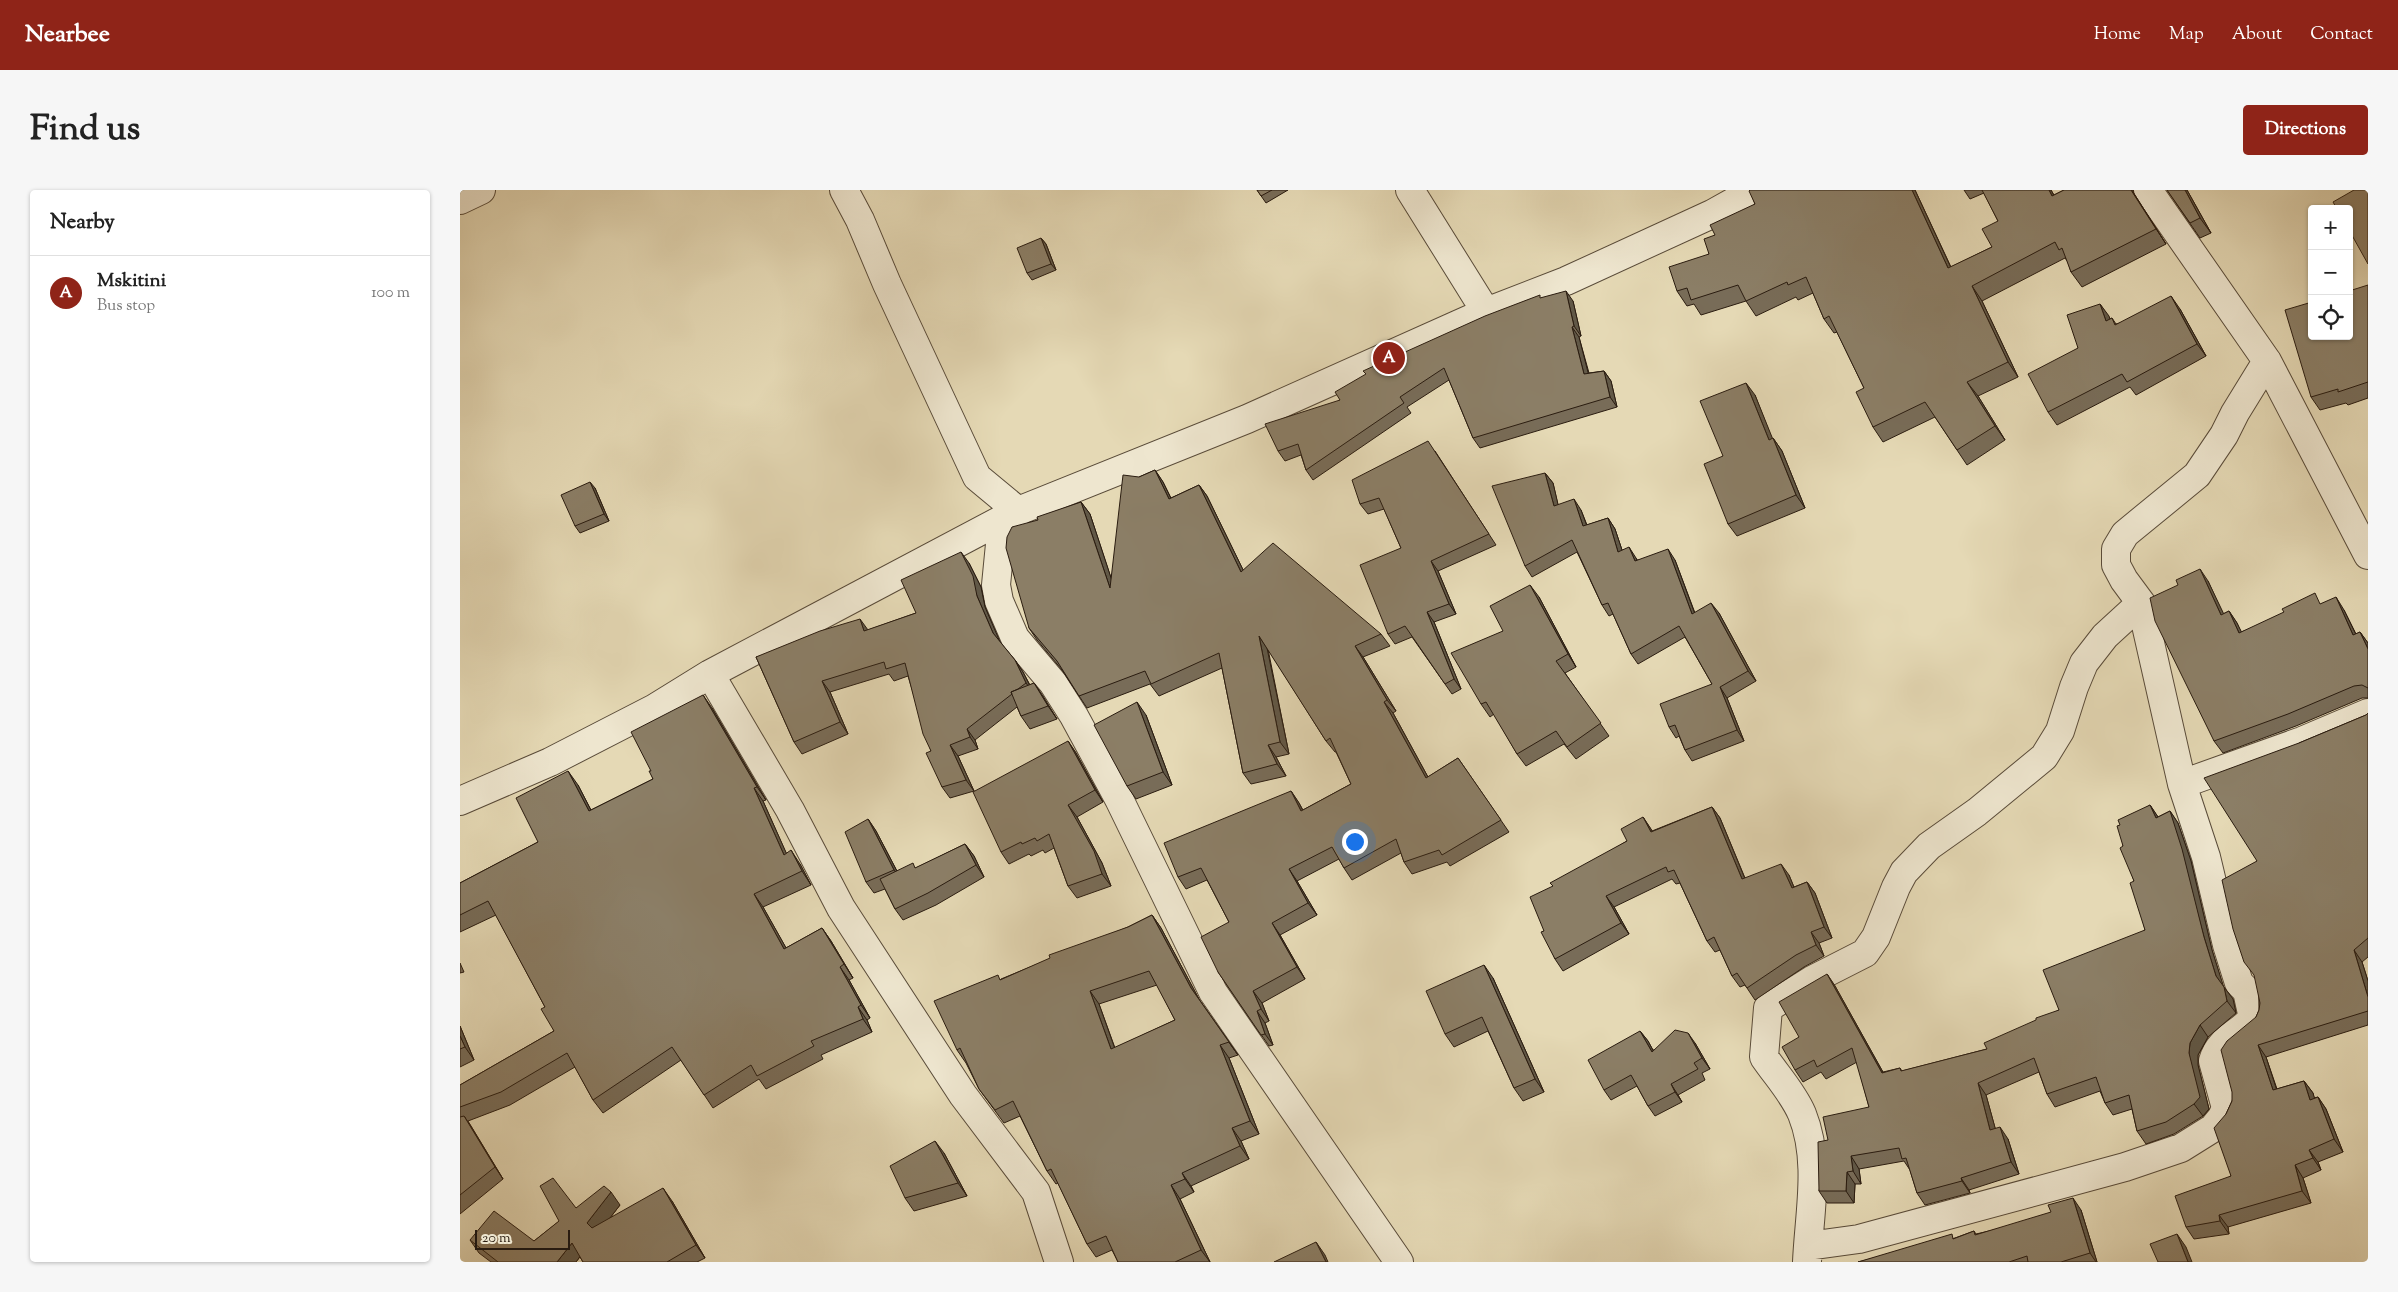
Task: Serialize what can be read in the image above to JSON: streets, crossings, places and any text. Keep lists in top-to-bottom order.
{
  "scale_bar": "20 m",
  "page": {
    "header": "Nearbee",
    "nav": [
      "Home",
      "Map",
      "About",
      "Contact"
    ],
    "title": "Find us",
    "buttons": "Directions",
    "heading": "Nearby",
    "map_buttons": ["+", "−"],
    "list": [
      {
        "mark": "A",
        "name": "Mskitini",
        "note": "Bus stop",
        "value": "100 m"
      }
    ],
    "pins": "A",
    "scale": "20 m"
  }
}
